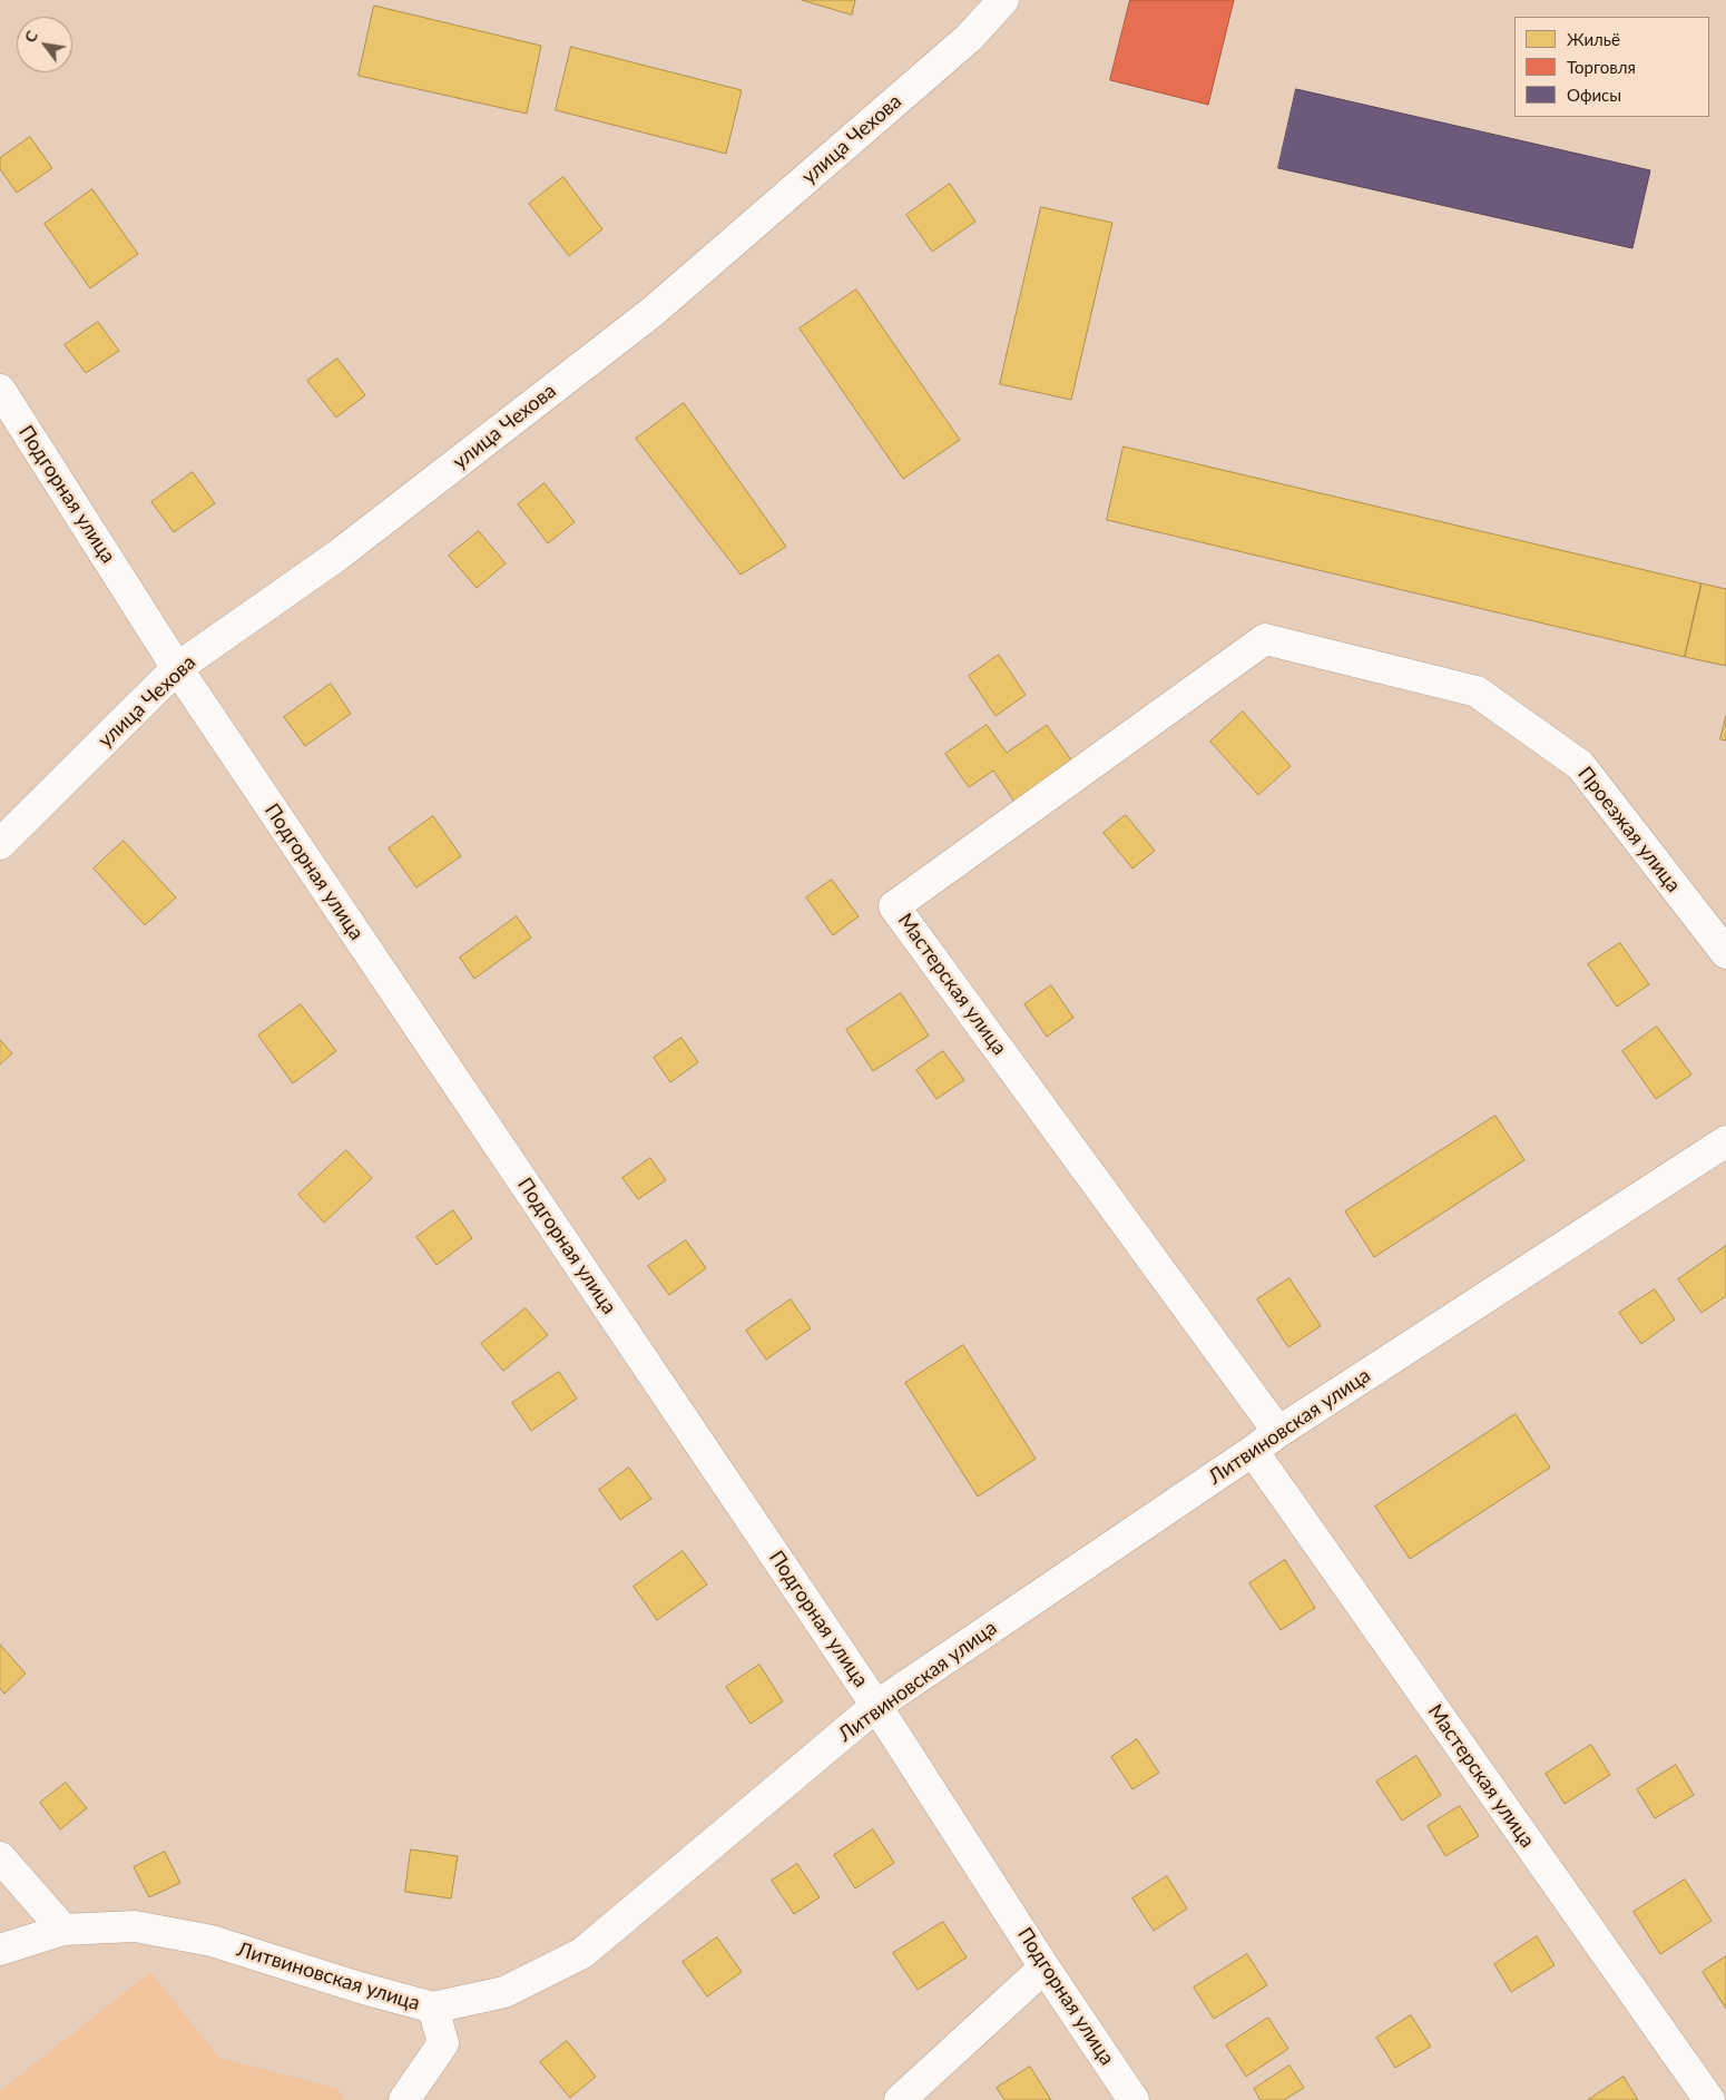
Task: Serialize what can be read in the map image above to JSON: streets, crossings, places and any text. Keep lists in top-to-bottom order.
{
  "streets": {
    "street": [
      "улица Чехова",
      "Подгорная улица",
      "Проезжая улица",
      "Мастерская улица",
      "Литвиновская улица"
    ]
  },
  "crossings": [
    ["улица Чехова", "Подгорная улица"],
    ["Подгорная улица", "Литвиновская улица"],
    ["Проезжая улица", "Мастерская улица"],
    ["Мастерская улица", "Литвиновская улица"]
  ],
  "legend": ["Жильё", "Торговля", "Офисы"],
  "north": "top left"
}
